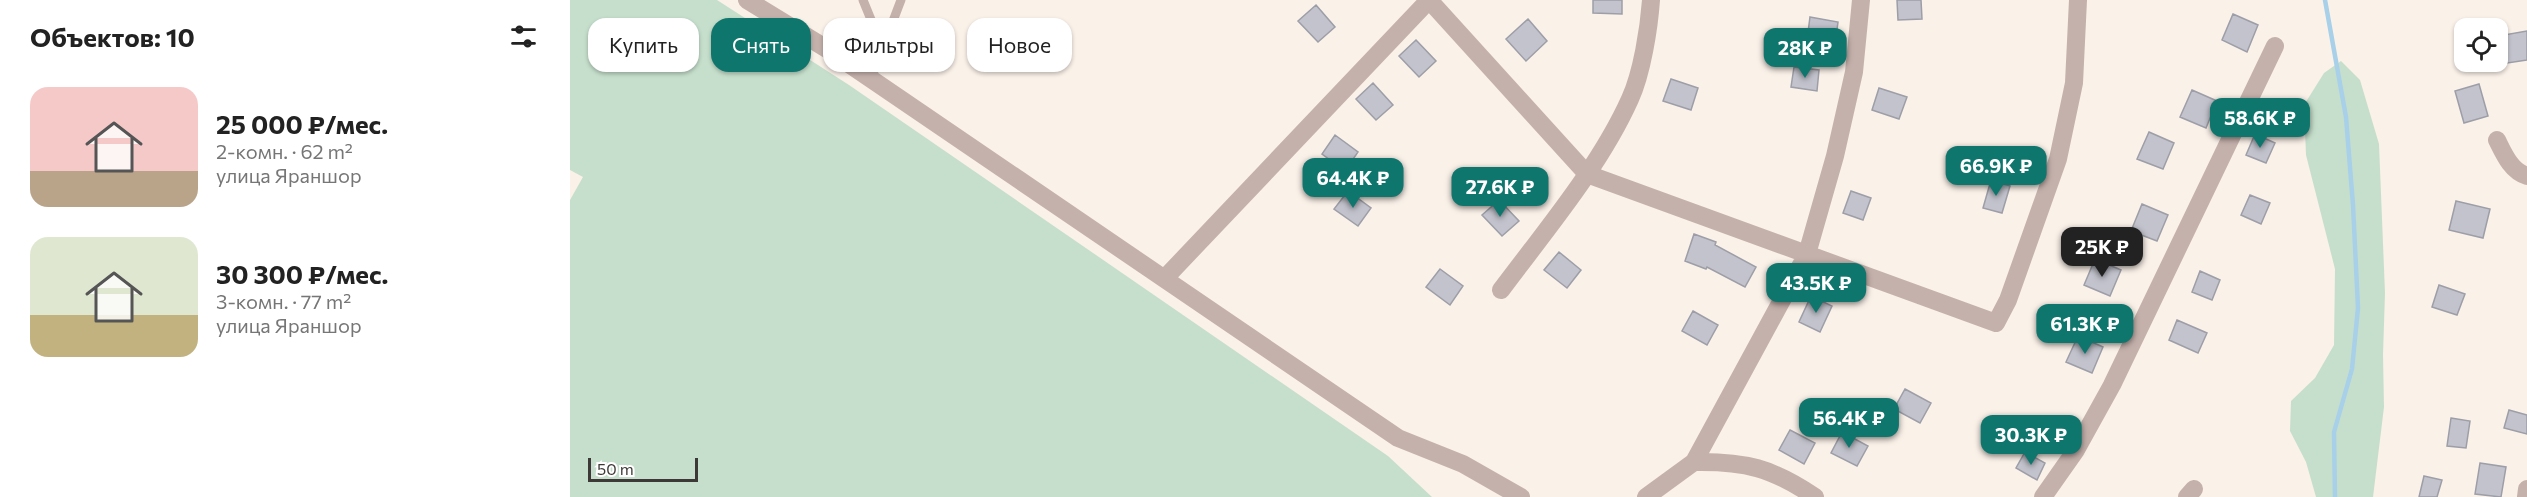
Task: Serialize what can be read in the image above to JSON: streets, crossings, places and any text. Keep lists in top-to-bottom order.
{
  "scale_bar": "50 m",
  "page": {
    "heading": "Объектов: 10",
    "chip": [
      "Купить",
      "Снять",
      "Фильтры",
      "Новое"
    ],
    "price": [
      "28K ₽",
      "58.6K ₽",
      "66.9K ₽",
      "64.4K ₽",
      "27.6K ₽",
      "25K ₽",
      "43.5K ₽",
      "61.3K ₽",
      "56.4K ₽",
      "30.3K ₽"
    ],
    "list": [
      {
        "name": "25 000 ₽/мес.",
        "note": "2-комн. · 62 m² · улица Яраншор"
      },
      {
        "name": "30 300 ₽/мес.",
        "note": "3-комн. · 77 m² · улица Яраншор"
      }
    ],
    "scale": "50 m"
  }
}
